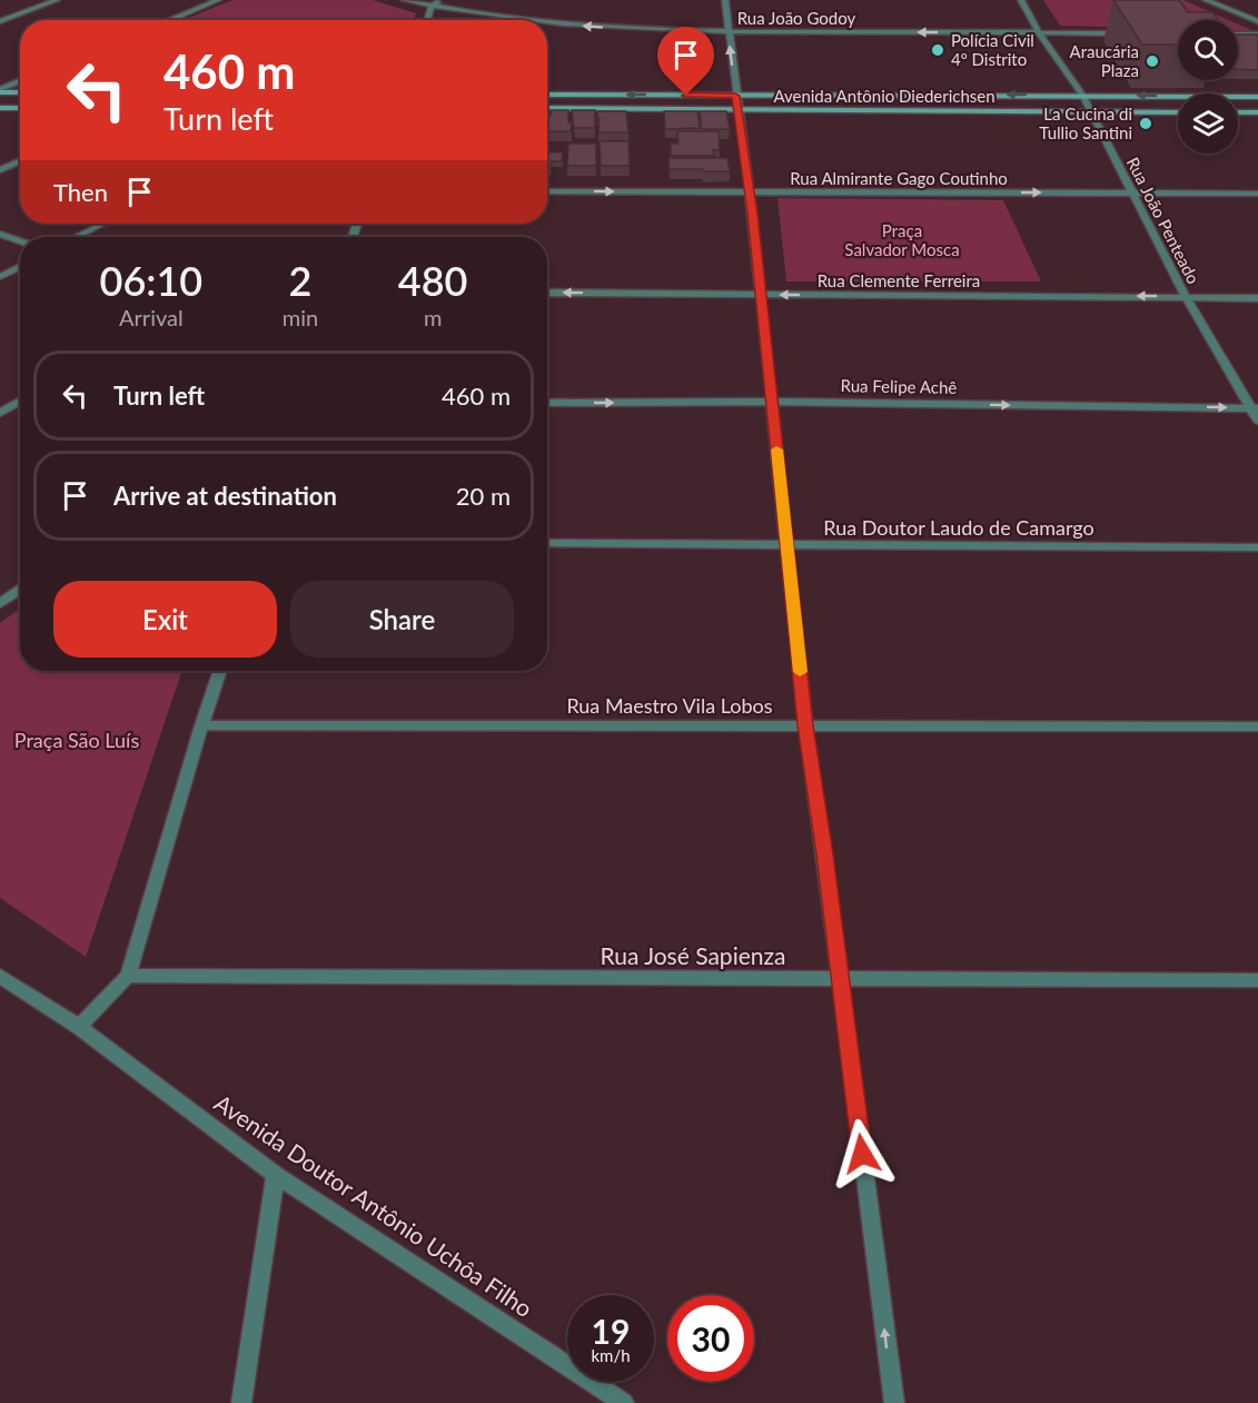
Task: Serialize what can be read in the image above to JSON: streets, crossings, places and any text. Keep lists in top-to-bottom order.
{
  "streets": {
    "main road": ["Avenida Antônio Diederichsen"],
    "street": [
      "Rua João Godoy",
      "Rua Almirante Gago Coutinho",
      "Rua João Penteado",
      "Rua Clemente Ferreira",
      "Rua Felipe Achê",
      "Rua Doutor Laudo de Camargo",
      "Rua Maestro Vila Lobos",
      "Rua José Sapienza",
      "Avenida Doutor Antônio Uchôa Filho"
    ]
  },
  "crossings": [
    ["Rua João Godoy", "Rua João Penteado"],
    ["Avenida Antônio Diederichsen", "Rua João Penteado"],
    ["Rua Almirante Gago Coutinho", "Rua João Penteado"],
    ["Rua João Penteado", "Rua Clemente Ferreira"],
    ["Rua João Penteado", "Rua Felipe Achê"]
  ],
  "one_way": [
    "Rua João Godoy",
    "Rua Almirante Gago Coutinho",
    "Rua Clemente Ferreira",
    "Rua Felipe Achê"
  ],
  "parks": ["Praça Salvador Mosca", "Praça São Luís"],
  "places": ["Polícia Civil 4º Distrito", "Araucária Plaza", "La Cucina di Tullio Santini"],
  "page": {
    "turn": ["460 m", "Turn left"],
    "then": "Then",
    "eta": [
      "06:10",
      "Arrival",
      "2",
      "min",
      "480",
      "m"
    ],
    "list": [
      {
        "name": "Turn left",
        "value": "460 m"
      },
      {
        "name": "Arrive at destination",
        "value": "20 m"
      }
    ],
    "buttons": ["Exit", "Share"],
    "speed": "19 km/h",
    "limit": "30"
  }
}
